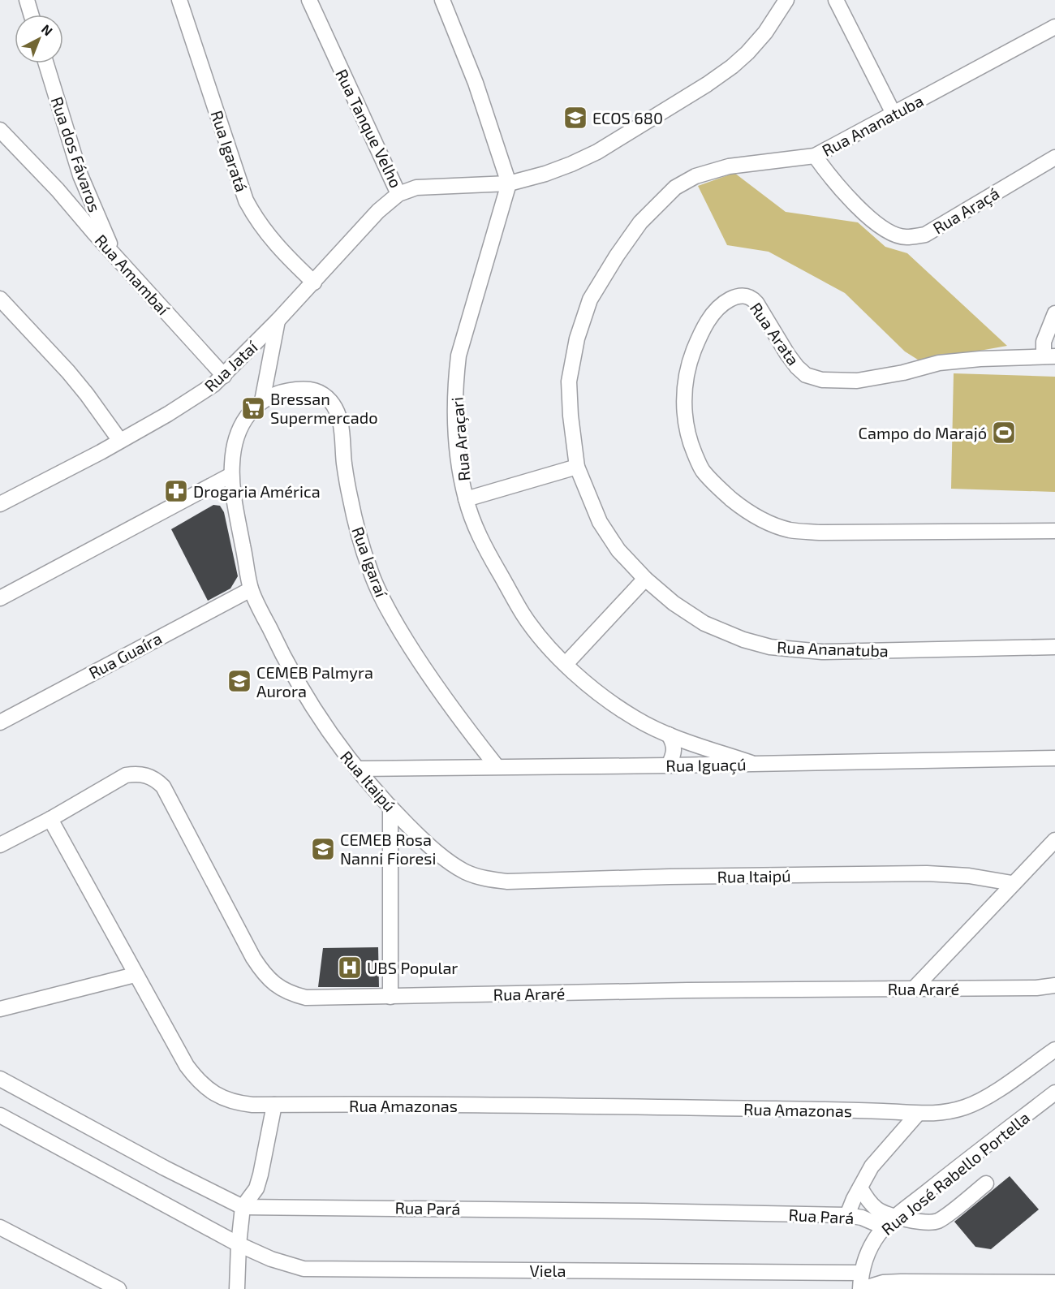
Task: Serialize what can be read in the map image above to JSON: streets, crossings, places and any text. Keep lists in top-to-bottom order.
{
  "streets": {
    "street": [
      "Rua Ananatuba",
      "Rua Tanque Velho",
      "Rua Igaratá",
      "Rua dos Fávaros",
      "Rua Araçá",
      "Rua Amambaí",
      "Rua Arata",
      "Rua Jataí",
      "Rua Araçari",
      "Rua Igaraí",
      "Rua Guaíra",
      "Rua Iguaçú",
      "Rua Itaipú",
      "Rua Araré",
      "Rua Amazonas",
      "Rua José Rabello Portella",
      "Rua Pará",
      "Viela"
    ]
  },
  "crossings": [
    ["Rua Ananatuba", "Rua Araçá"],
    ["Rua Tanque Velho", "Rua Jataí"],
    ["Rua Tanque Velho", "Rua Araçari"],
    ["Rua Igaratá", "Rua Jataí"],
    ["Rua dos Fávaros", "Rua Amambaí"],
    ["Rua Amambaí", "Rua Jataí"],
    ["Rua Araçari", "Rua Iguaçú"],
    ["Rua Igaraí", "Rua Iguaçú"],
    ["Rua Igaraí", "Rua Itaipú"],
    ["Rua Guaíra", "Rua Itaipú"],
    ["Rua Iguaçú", "Rua Itaipú"],
    ["Rua Araré", "Rua Amazonas"],
    ["Rua José Rabello Portella", "Rua Pará"],
    ["Rua José Rabello Portella", "Viela"]
  ],
  "places": {
    "school or university": ["ECOS 680", "CEMEB Palmyra Aurora", "CEMEB Rosa Nanni Fioresi"],
    "supermarket": ["Bressan Supermercado"],
    "sports": ["Campo do Marajó"],
    "pharmacy": ["Drogaria América"],
    "hospital": ["UBS Popular"]
  },
  "north": "top right"
}
